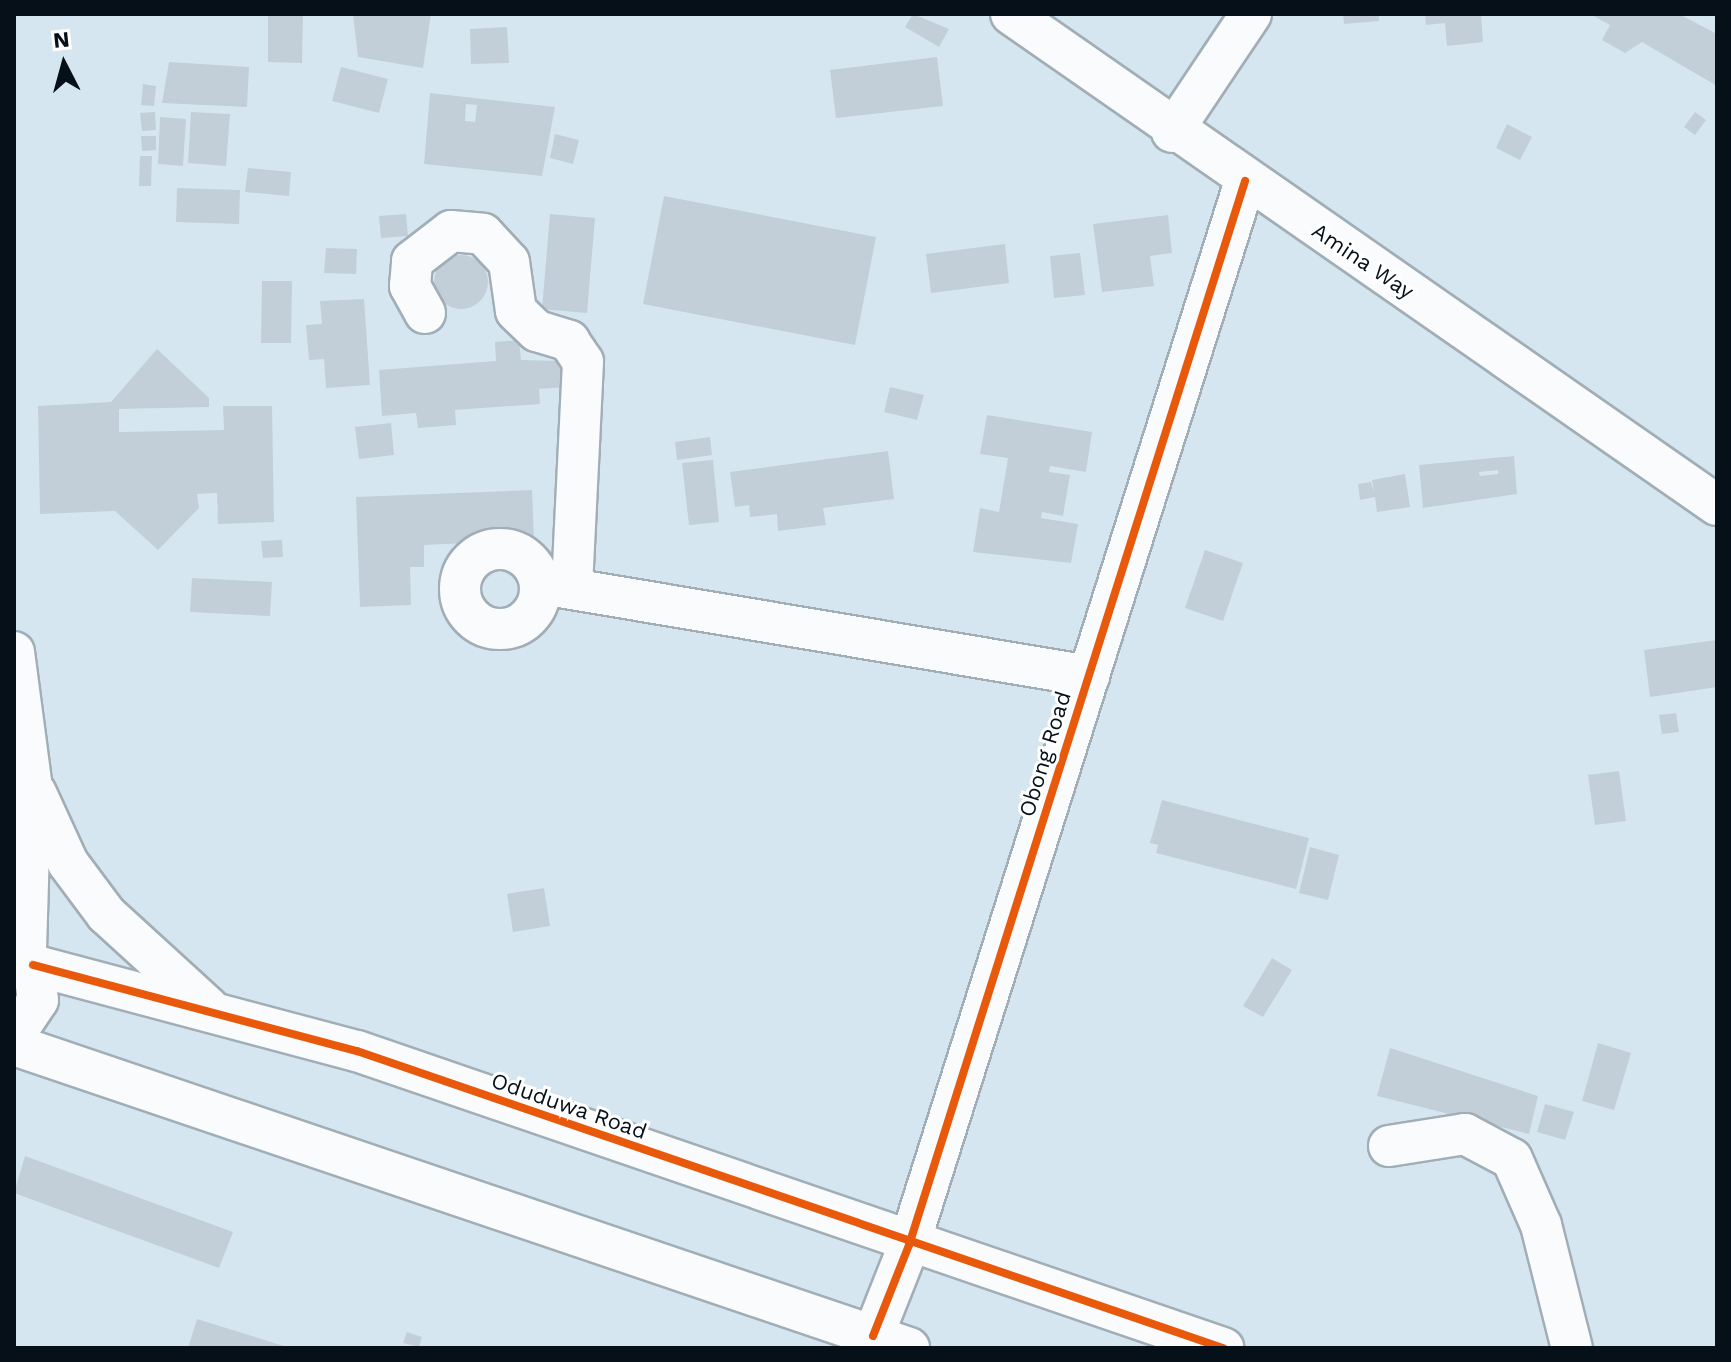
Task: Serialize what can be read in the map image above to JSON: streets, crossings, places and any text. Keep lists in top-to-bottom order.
{
  "streets": {
    "street": ["Amina Way", "Obong Road", "Oduduwa Road"]
  },
  "crossings": [
    ["Amina Way", "Obong Road"],
    ["Obong Road", "Oduduwa Road"]
  ],
  "north": "top"
}
